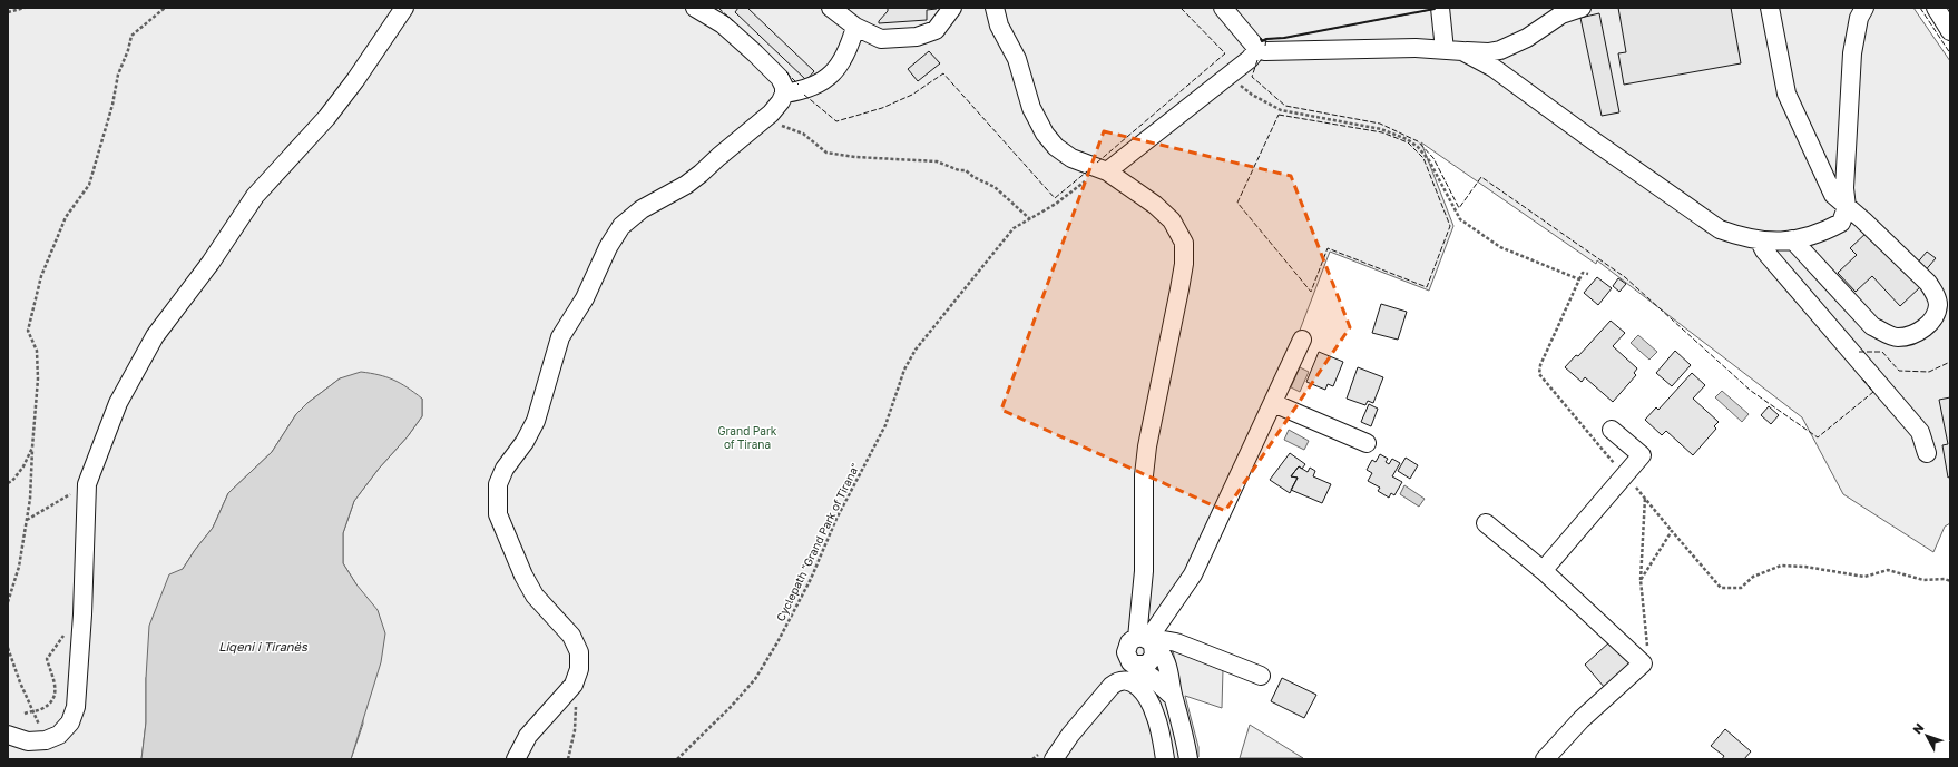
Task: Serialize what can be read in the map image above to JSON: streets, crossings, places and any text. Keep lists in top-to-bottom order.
{
  "streets": {
    "path": ["Cyclepath \"Grand Park of Tirana\""]
  },
  "water": ["Liqeni i Tiranës"],
  "parks": ["Grand Park of Tirana"],
  "north": "top left"
}
